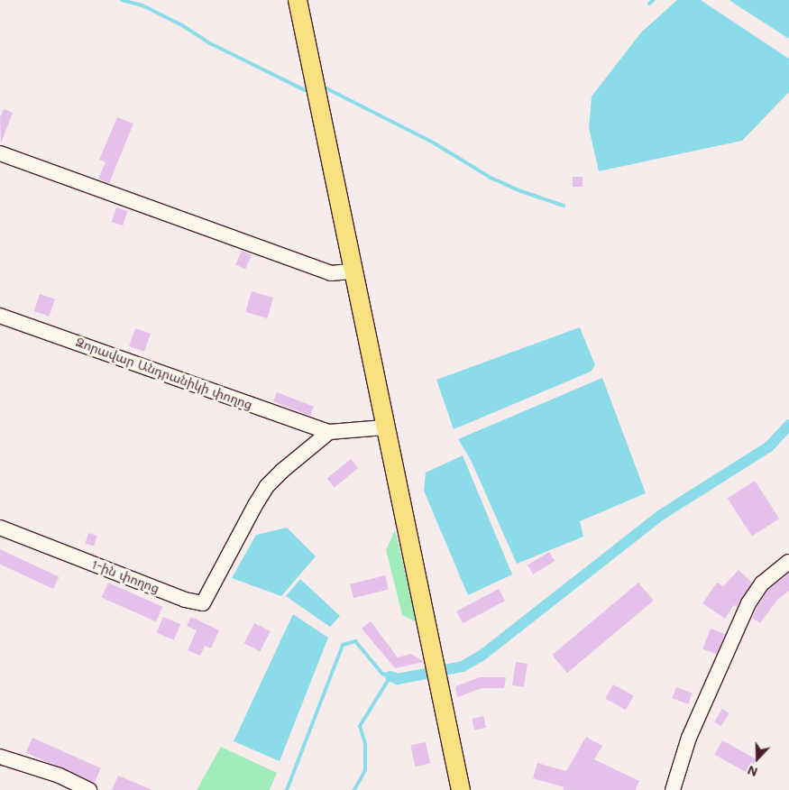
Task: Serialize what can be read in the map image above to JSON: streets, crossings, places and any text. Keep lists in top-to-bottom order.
{
  "streets": {
    "street": ["Զորավար Անդրանիկի փողոց", "1-ին փողոց"]
  },
  "crossings": [
    ["Զորավար Անդրանիկի փողոց", "1-ին փողոց"]
  ],
  "north": "bottom"
}
